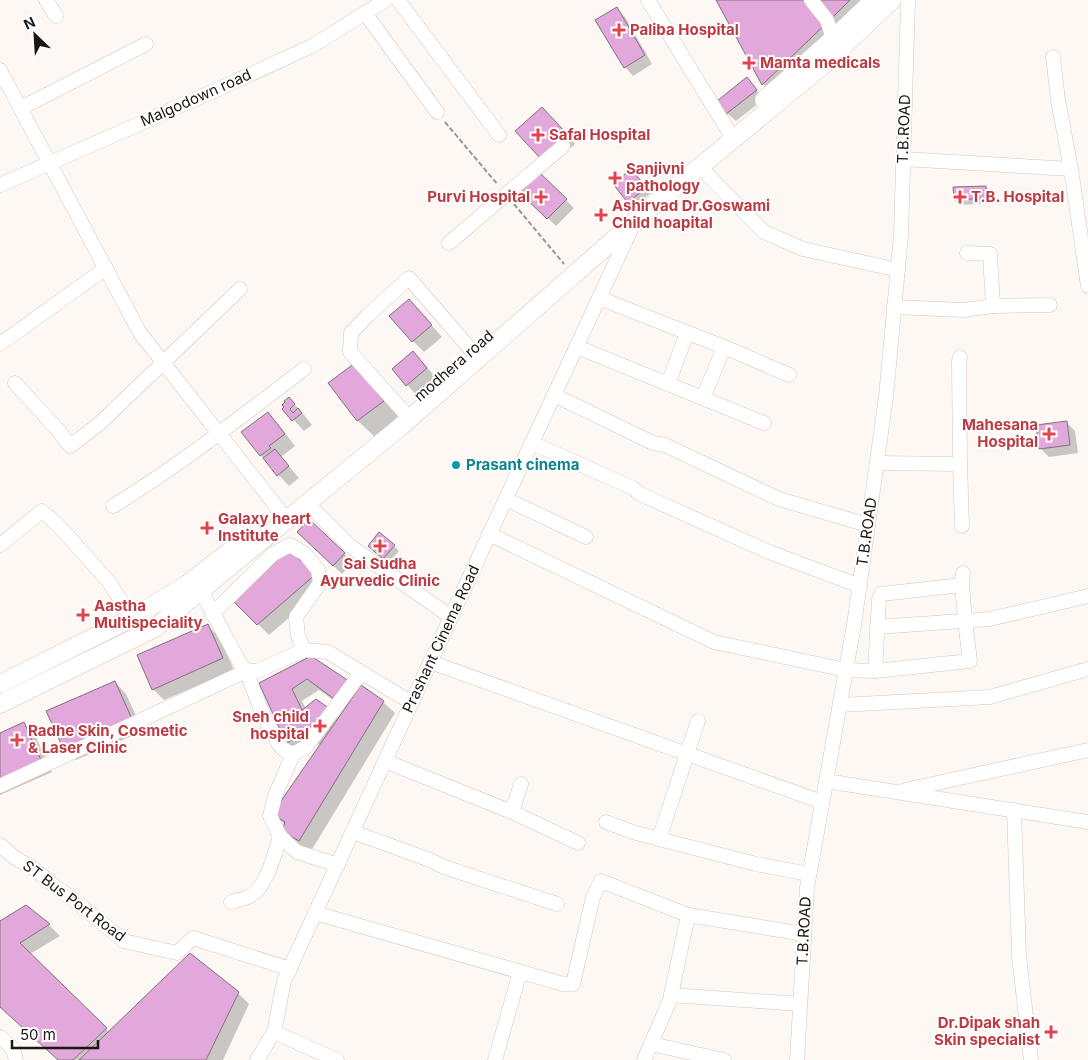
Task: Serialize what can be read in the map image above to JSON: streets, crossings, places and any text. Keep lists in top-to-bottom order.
{
  "streets": {
    "main road": ["modhera road"],
    "street": [
      "Malgodown road",
      "T.B.ROAD",
      "Prashant Cinema Road",
      "ST Bus Port Road"
    ]
  },
  "crossings": [
    ["Prashant Cinema Road", "ST Bus Port Road"]
  ],
  "places": {
    "health": [
      "Paliba Hospital",
      "Mamta medicals",
      "Safal Hospital",
      "Sanjivni pathology",
      "Purvi Hospital",
      "T.B. Hospital",
      "Ashirvad Dr.Goswami Child hoapital",
      "Mahesana Hospital",
      "Galaxy heart Institute",
      "Sai Sudha Ayurvedic Clinic",
      "Aastha Multispeciality",
      "Sneh child hospital",
      "Radhe Skin, Cosmetic & Laser Clinic",
      "Dr.Dipak shah Skin specialist"
    ],
    "other": ["Prasant cinema"]
  },
  "scale_bar": "50 m",
  "north": "top left"
}
